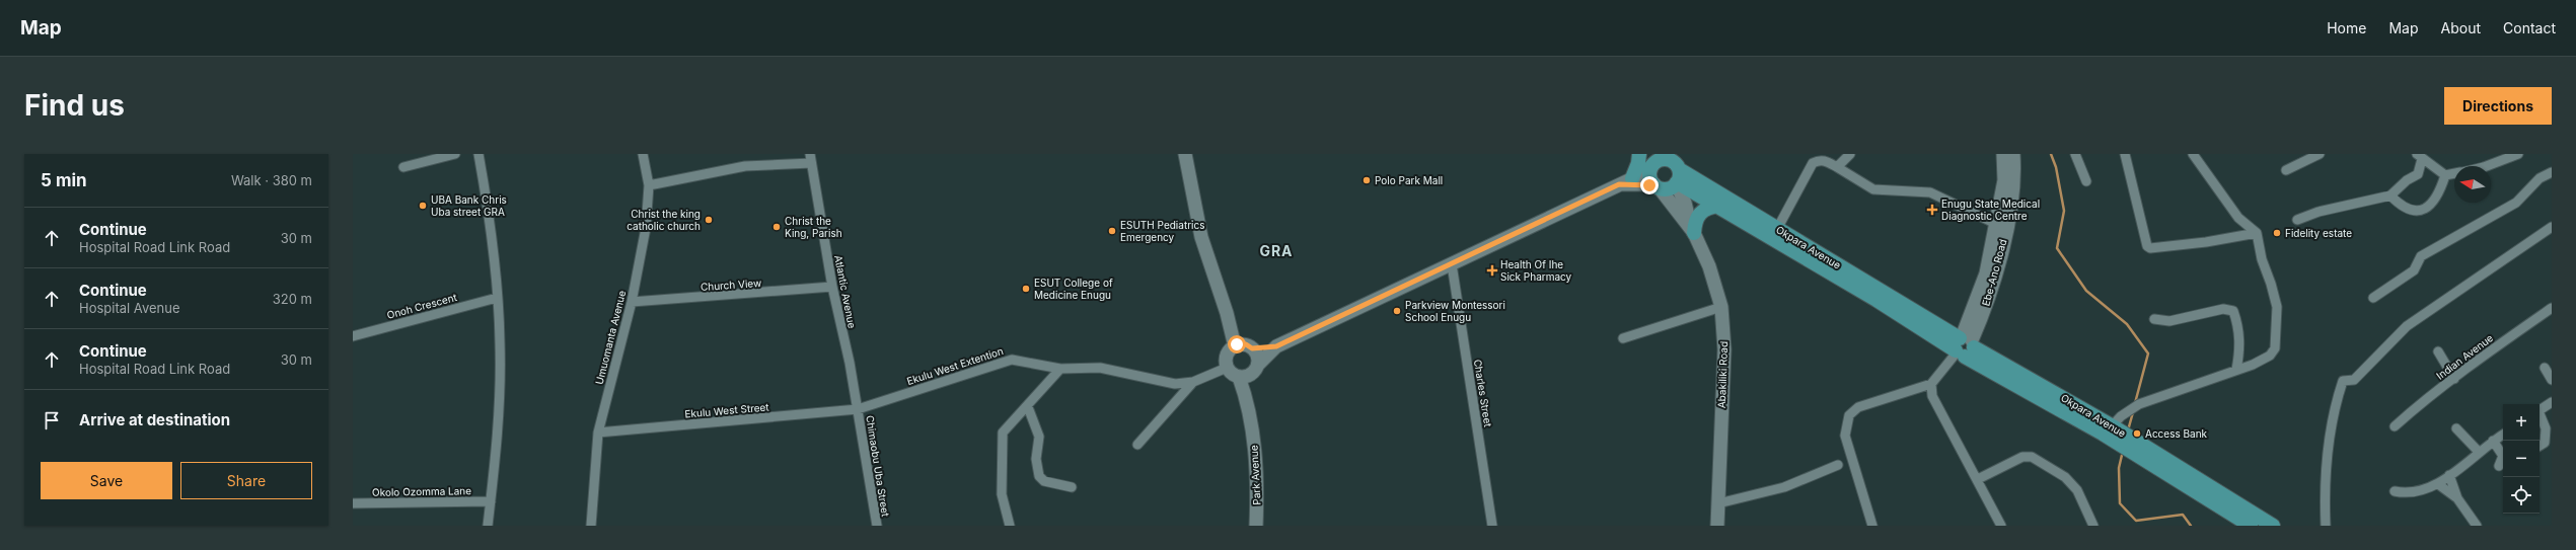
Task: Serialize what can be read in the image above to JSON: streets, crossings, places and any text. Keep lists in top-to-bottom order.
{
  "streets": {
    "main road": ["Okpara Avenue"],
    "street": [
      "Ebe-Ano Road",
      "Church View",
      "Atlantic Avenue",
      "Onoh Crescent",
      "Umuomanta Avenue",
      "Indian Avenue",
      "Ekulu West Extention",
      "Abakiliki Road",
      "Charles Street",
      "Ekulu West Street",
      "Chimaobu Uba Street",
      "Park Avenue",
      "Okolo Ozomma Lane"
    ]
  },
  "crossings": [
    ["Okpara Avenue", "Ebe-Ano Road"],
    ["Church View", "Atlantic Avenue"],
    ["Church View", "Umuomanta Avenue"],
    ["Atlantic Avenue", "Ekulu West Extention"],
    ["Atlantic Avenue", "Ekulu West Street"],
    ["Atlantic Avenue", "Chimaobu Uba Street"],
    ["Umuomanta Avenue", "Ekulu West Street"],
    ["Ekulu West Extention", "Ekulu West Street"],
    ["Ekulu West Extention", "Chimaobu Uba Street"],
    ["Ekulu West Street", "Chimaobu Uba Street"]
  ],
  "districts": ["GRA"],
  "places": {
    "other": [
      "Polo Park Mall",
      "UBA Bank Chris Uba street GRA",
      "Christ the king catholic church",
      "Christ the King, Parish",
      "ESUTH Pediatrics Emergency",
      "Fidelity estate",
      "ESUT College of Medicine Enugu",
      "Parkview Montessori School Enugu",
      "Access Bank"
    ],
    "health": ["Enugu State Medical Diagnostic Centre", "Health Of Ihe Sick Pharmacy"]
  },
  "north": "left",
  "page": {
    "header": "Map",
    "nav": [
      "Home",
      "Map",
      "About",
      "Contact"
    ],
    "buttons": [
      "Directions",
      ["Save", "Share"]
    ],
    "title": "Find us",
    "heading": ["5 min", "Walk · 380 m"],
    "list": [
      ["Continue", "Hospital Road Link Road", "30 m"],
      ["Continue", "Hospital Avenue", "320 m"],
      ["Continue", "Hospital Road Link Road", "30 m"],
      "Arrive at destination"
    ],
    "map_buttons": ["+", "−"]
  }
}
